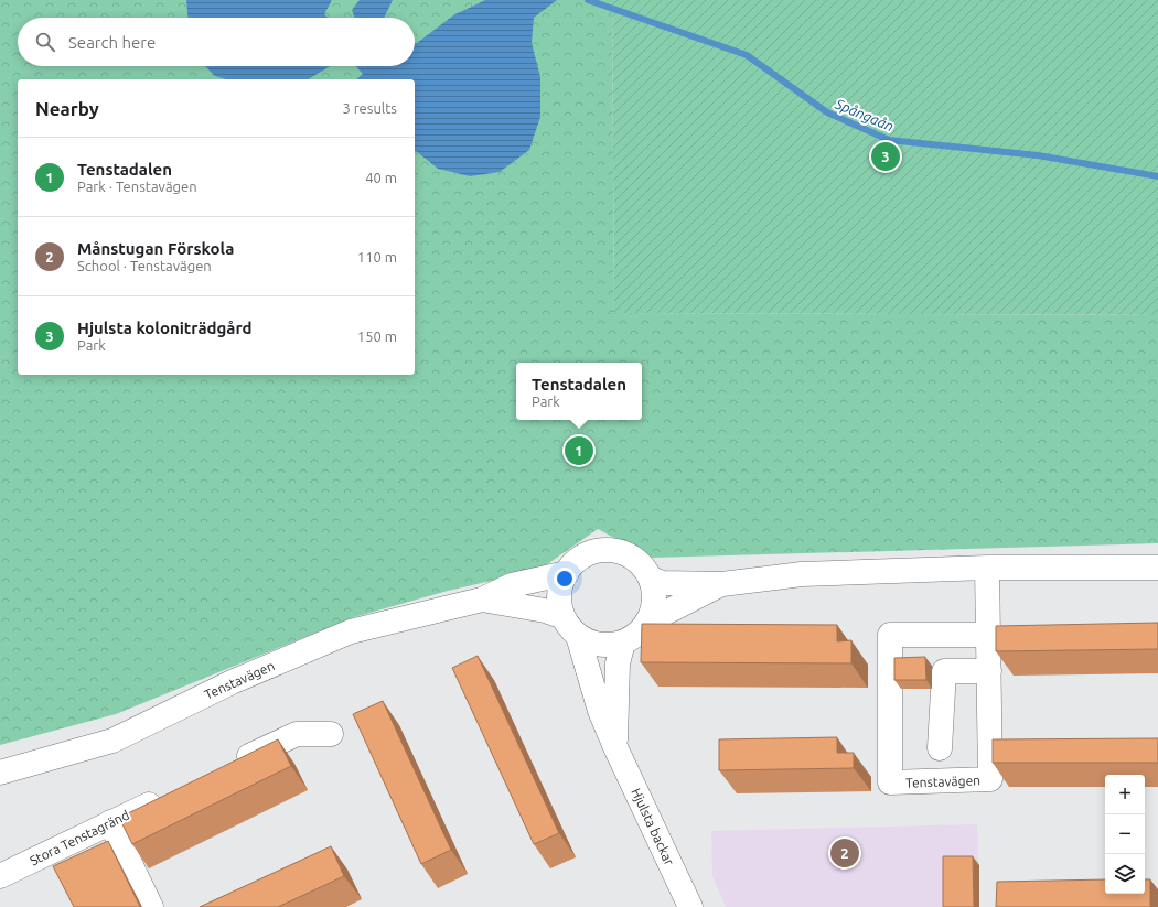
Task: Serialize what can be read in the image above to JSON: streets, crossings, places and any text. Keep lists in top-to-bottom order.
{
  "streets": {
    "street": ["Tenstavägen", "Hjulsta backar", "Stora Tenstagränd"]
  },
  "crossings": [
    ["Tenstavägen", "Hjulsta backar"]
  ],
  "water": ["Spångaån"],
  "page": {
    "search": "Search here",
    "heading": ["Nearby", "3 results"],
    "list": [
      {
        "mark": "1",
        "name": "Tenstadalen",
        "note": "Park · Tenstavägen",
        "value": "40 m"
      },
      {
        "mark": "2",
        "name": "Månstugan Förskola",
        "note": "School · Tenstavägen",
        "value": "110 m"
      },
      {
        "mark": "3",
        "name": "Hjulsta koloniträdgård",
        "note": "Park",
        "value": "150 m"
      }
    ],
    "pins": ["3", "1", "2"],
    "popup": ["Tenstadalen", "Park"],
    "map_buttons": ["+", "−"]
  }
}
